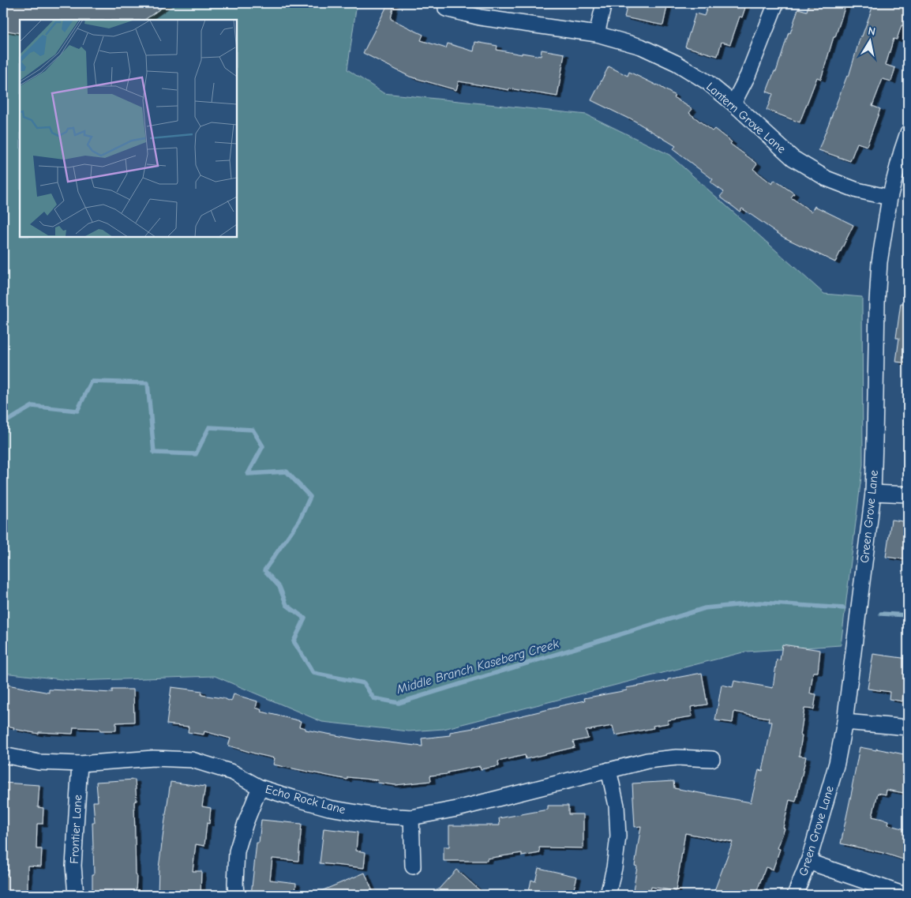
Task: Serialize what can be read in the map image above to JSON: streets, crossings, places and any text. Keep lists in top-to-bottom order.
{
  "streets": {
    "street": [
      "Lantern Grove Lane",
      "Green Grove Lane",
      "Echo Rock Lane",
      "Frontier Lane"
    ]
  },
  "crossings": [
    ["Lantern Grove Lane", "Green Grove Lane"],
    ["Echo Rock Lane", "Frontier Lane"]
  ],
  "water": ["Middle Branch Kaseberg Creek"],
  "north": "top"
}
